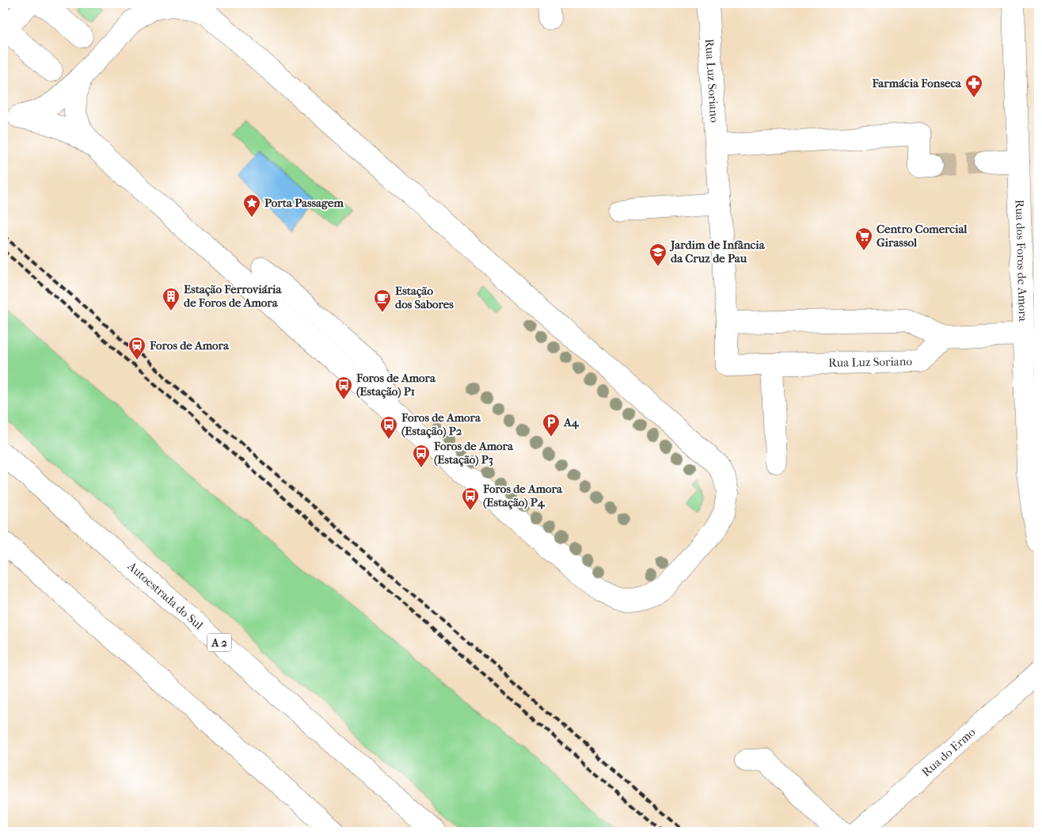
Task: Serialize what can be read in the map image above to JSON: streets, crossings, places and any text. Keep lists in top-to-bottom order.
{
  "streets": {
    "main road": [
      "Rua Luz Soriano",
      "Rua dos Foros de Amora",
      "Autoestrada do Sul",
      "A 2",
      "Rua do Ermo"
    ]
  },
  "places": {
    "pharmacy": ["Farmácia Fonseca"],
    "place": ["Porta Passagem"],
    "supermarket": ["Centro Comercial Girassol"],
    "school or university": ["Jardim de Infância da Cruz de Pau"],
    "building": ["Estação Ferroviária de Foros de Amora"],
    "cafe": ["Estação dos Sabores"],
    "station": ["Foros de Amora"],
    "bus stop": [
      "Foros de Amora (Estação) P1",
      "Foros de Amora (Estação) P2",
      "Foros de Amora (Estação) P3",
      "Foros de Amora (Estação) P4"
    ],
    "parking": ["A4"]
  }
}
